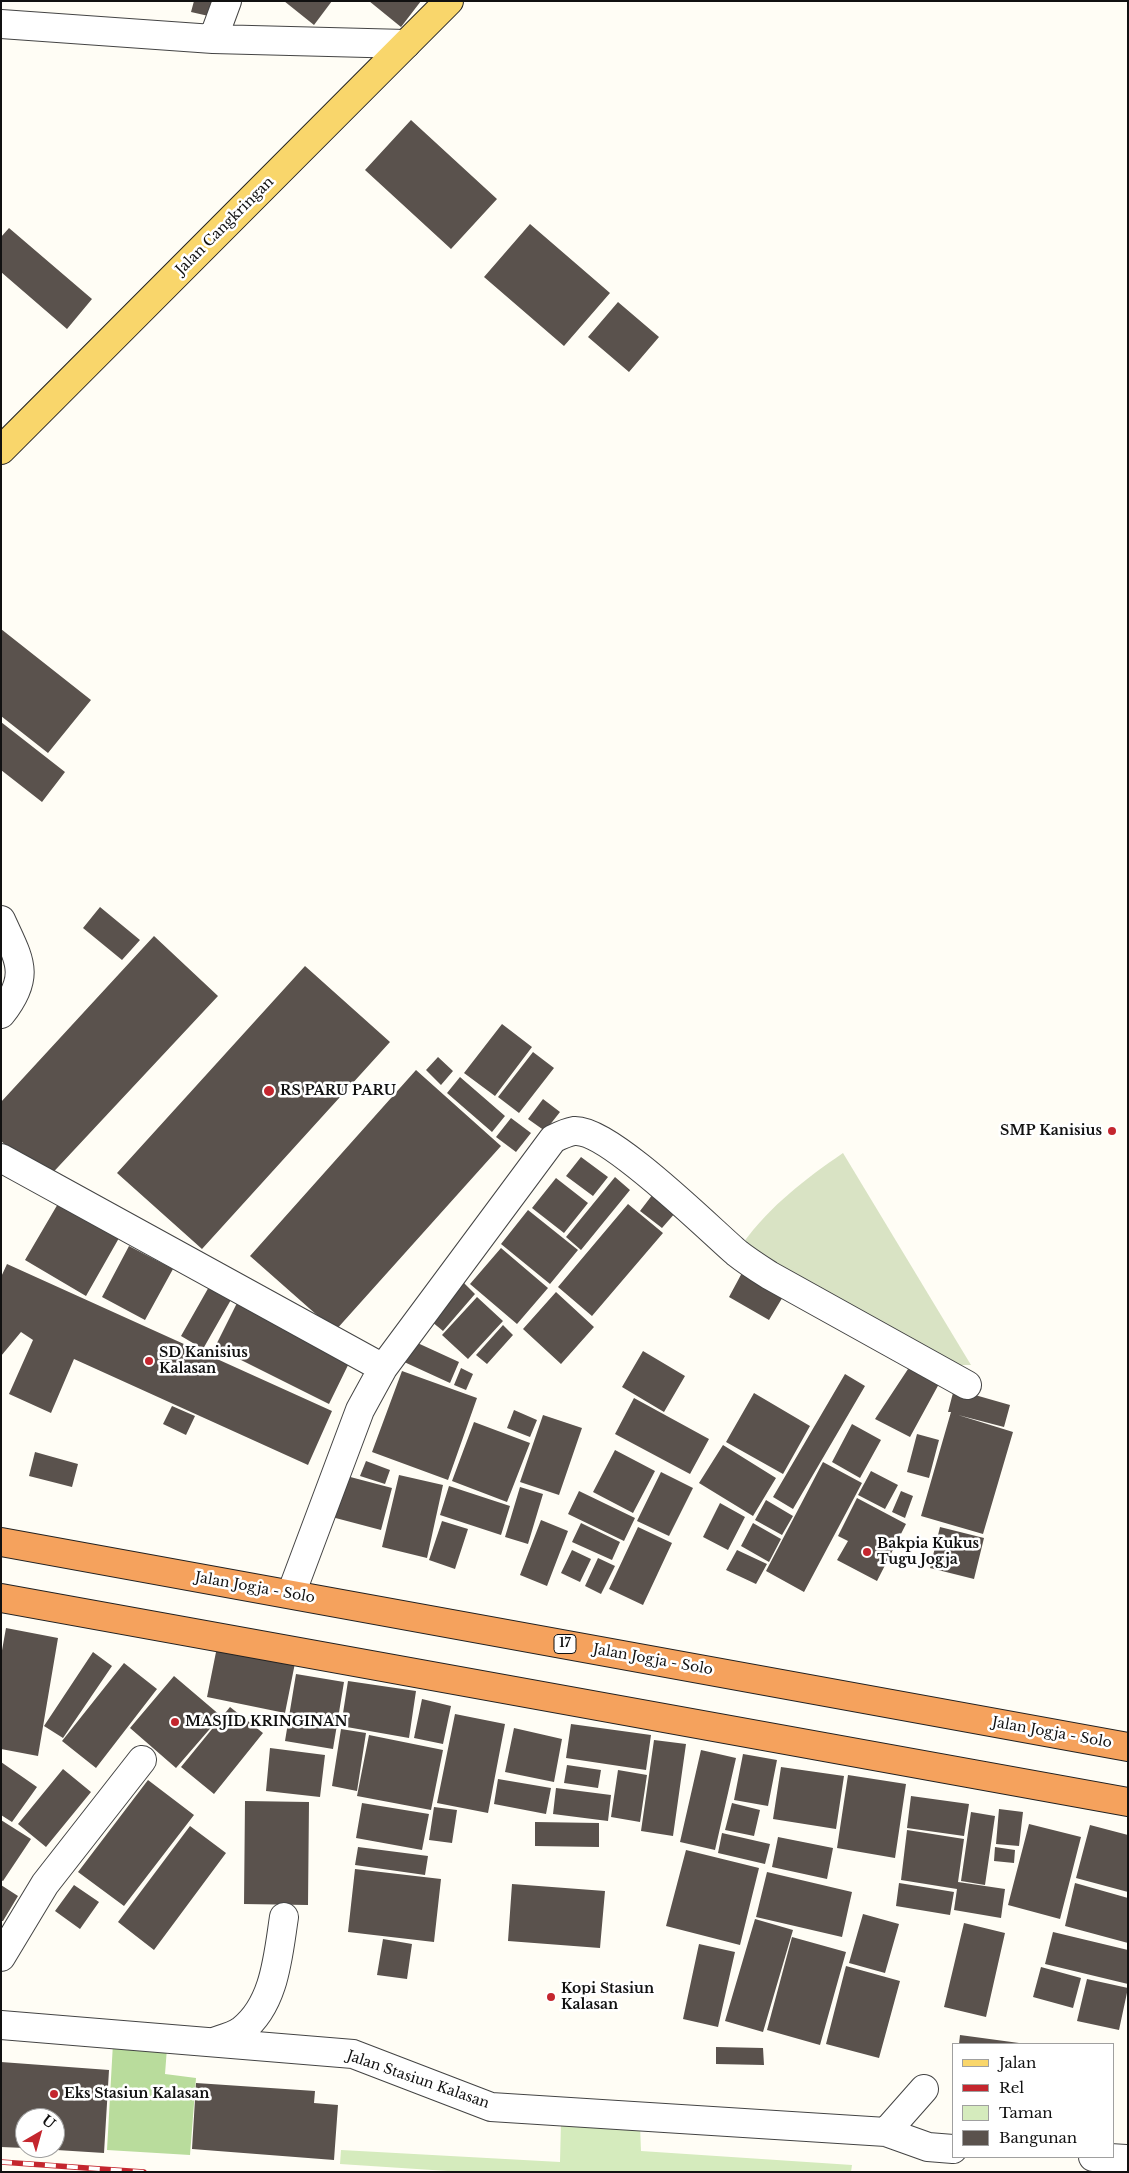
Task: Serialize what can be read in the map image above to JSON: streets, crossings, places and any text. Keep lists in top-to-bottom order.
{
  "streets": {
    "highway": ["Jalan Jogja - Solo", "17"],
    "main road": ["Jalan Cangkringan"],
    "street": ["Jalan Stasiun Kalasan"]
  },
  "places": [
    "RS PARU PARU",
    "SMP Kanisius",
    "SD Kanisius Kalasan",
    "Bakpia Kukus Tugu Jogja",
    "MASJID KRINGINAN",
    "Kopi Stasiun Kalasan",
    "Eks Stasiun Kalasan"
  ],
  "legend": [
    "Jalan",
    "Rel",
    "Taman",
    "Bangunan"
  ],
  "north": "top right"
}
